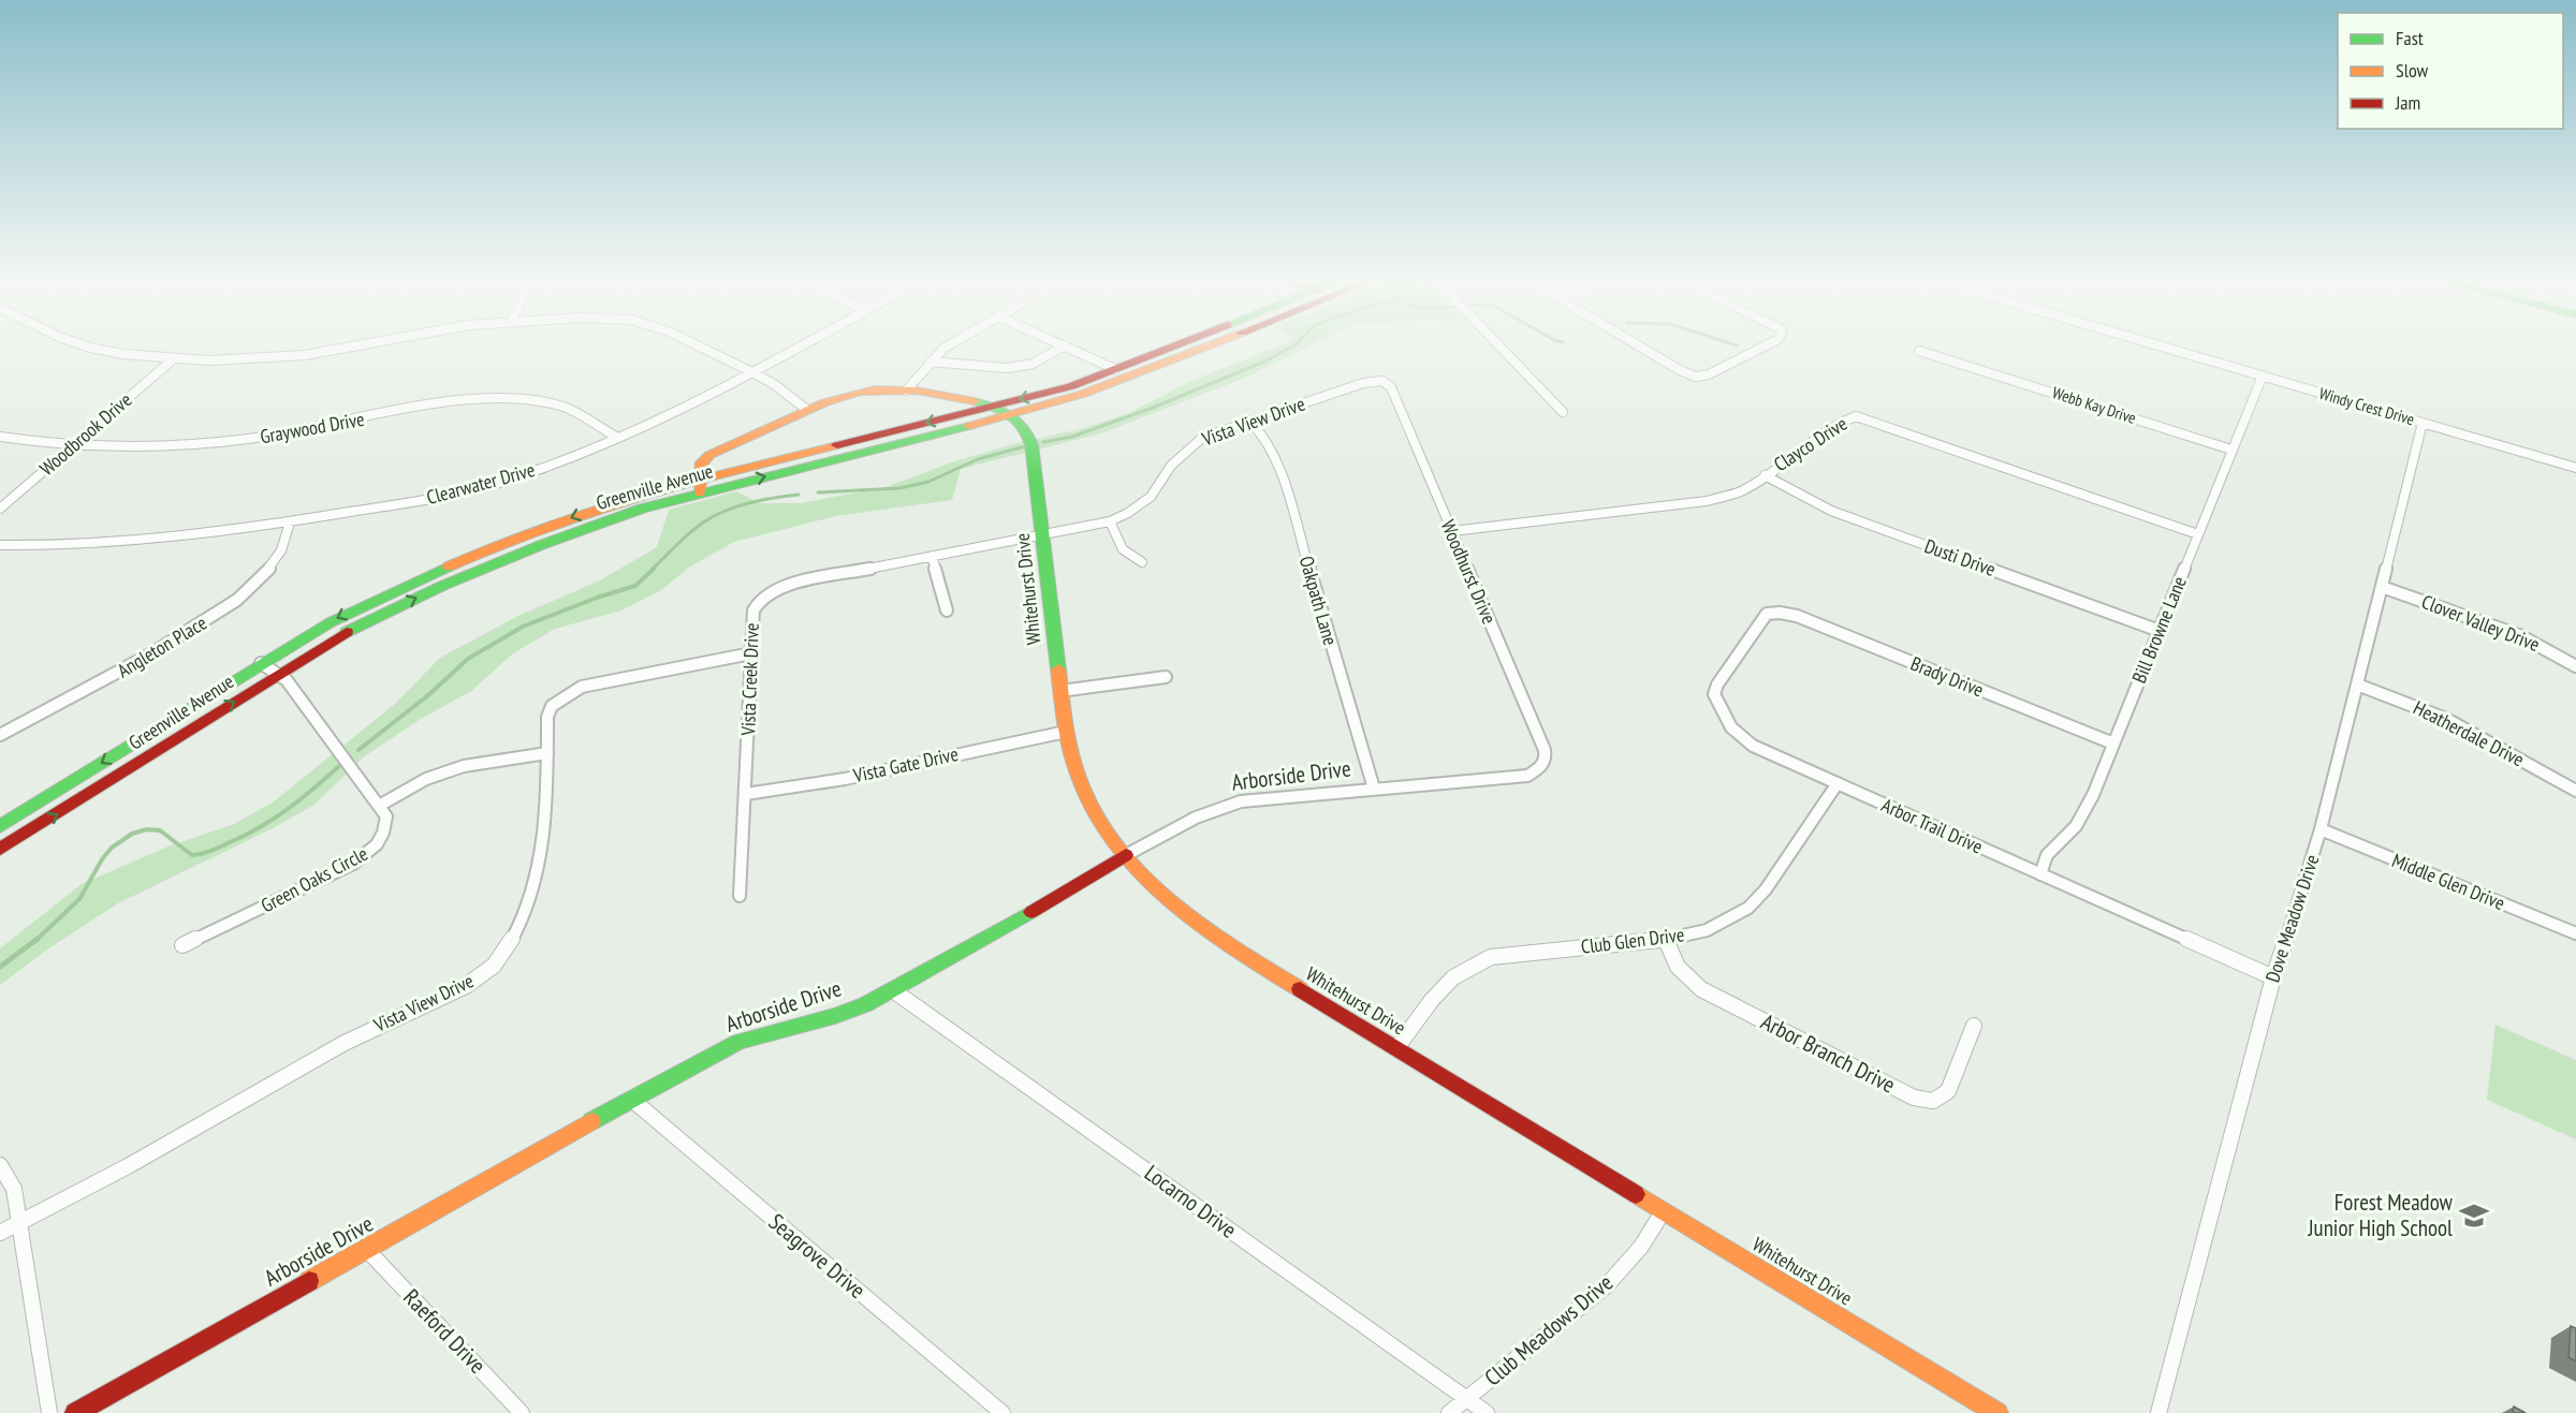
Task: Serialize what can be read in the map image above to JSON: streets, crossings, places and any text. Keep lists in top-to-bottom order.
{
  "streets": {
    "main road": ["Greenville Avenue", "Whitehurst Drive", "Arborside Drive"],
    "street": [
      "Webb Kay Drive",
      "Windy Crest Drive",
      "Vista View Drive",
      "Graywood Drive",
      "Woodbrook Drive",
      "Clayco Drive",
      "Clearwater Drive",
      "Dusti Drive",
      "Woodhurst Drive",
      "Oakpath Lane",
      "Clover Valley Drive",
      "Bill Browne Lane",
      "Angleton Place",
      "Brady Drive",
      "Vista Creek Drive",
      "Heatherdale Drive",
      "Vista Gate Drive",
      "Arbor Trail Drive",
      "Green Oaks Circle",
      "Middle Glen Drive",
      "Dove Meadow Drive",
      "Club Glen Drive",
      "Arbor Branch Drive",
      "Locarno Drive",
      "Seagrove Drive",
      "Club Meadows Drive",
      "Raeford Drive"
    ]
  },
  "crossings": [
    ["Webb Kay Drive", "Bill Browne Lane"],
    ["Windy Crest Drive", "Bill Browne Lane"],
    ["Windy Crest Drive", "Dove Meadow Drive"],
    ["Vista View Drive", "Woodhurst Drive"],
    ["Vista View Drive", "Whitehurst Drive"],
    ["Vista View Drive", "Oakpath Lane"],
    ["Vista View Drive", "Vista Creek Drive"],
    ["Graywood Drive", "Woodbrook Drive"],
    ["Graywood Drive", "Clearwater Drive"],
    ["Clayco Drive", "Dusti Drive"],
    ["Clayco Drive", "Woodhurst Drive"],
    ["Clayco Drive", "Bill Browne Lane"],
    ["Clearwater Drive", "Angleton Place"],
    ["Greenville Avenue", "Whitehurst Drive"],
    ["Greenville Avenue", "Green Oaks Circle"],
    ["Dusti Drive", "Bill Browne Lane"],
    ["Woodhurst Drive", "Arborside Drive"],
    ["Whitehurst Drive", "Vista Creek Drive"],
    ["Whitehurst Drive", "Vista Gate Drive"],
    ["Whitehurst Drive", "Arborside Drive"],
    ["Whitehurst Drive", "Club Glen Drive"],
    ["Whitehurst Drive", "Club Meadows Drive"],
    ["Oakpath Lane", "Arborside Drive"],
    ["Clover Valley Drive", "Dove Meadow Drive"],
    ["Bill Browne Lane", "Brady Drive"],
    ["Bill Browne Lane", "Arbor Trail Drive"],
    ["Brady Drive", "Arbor Trail Drive"],
    ["Vista Creek Drive", "Vista Gate Drive"],
    ["Heatherdale Drive", "Dove Meadow Drive"],
    ["Arborside Drive", "Locarno Drive"],
    ["Arborside Drive", "Seagrove Drive"],
    ["Arborside Drive", "Raeford Drive"],
    ["Arbor Trail Drive", "Dove Meadow Drive"],
    ["Arbor Trail Drive", "Club Glen Drive"],
    ["Middle Glen Drive", "Dove Meadow Drive"],
    ["Club Glen Drive", "Arbor Branch Drive"],
    ["Locarno Drive", "Club Meadows Drive"]
  ],
  "places": {
    "school or university": ["Forest Meadow Junior High School"]
  },
  "legend": ["Fast", "Slow", "Jam"]
}
